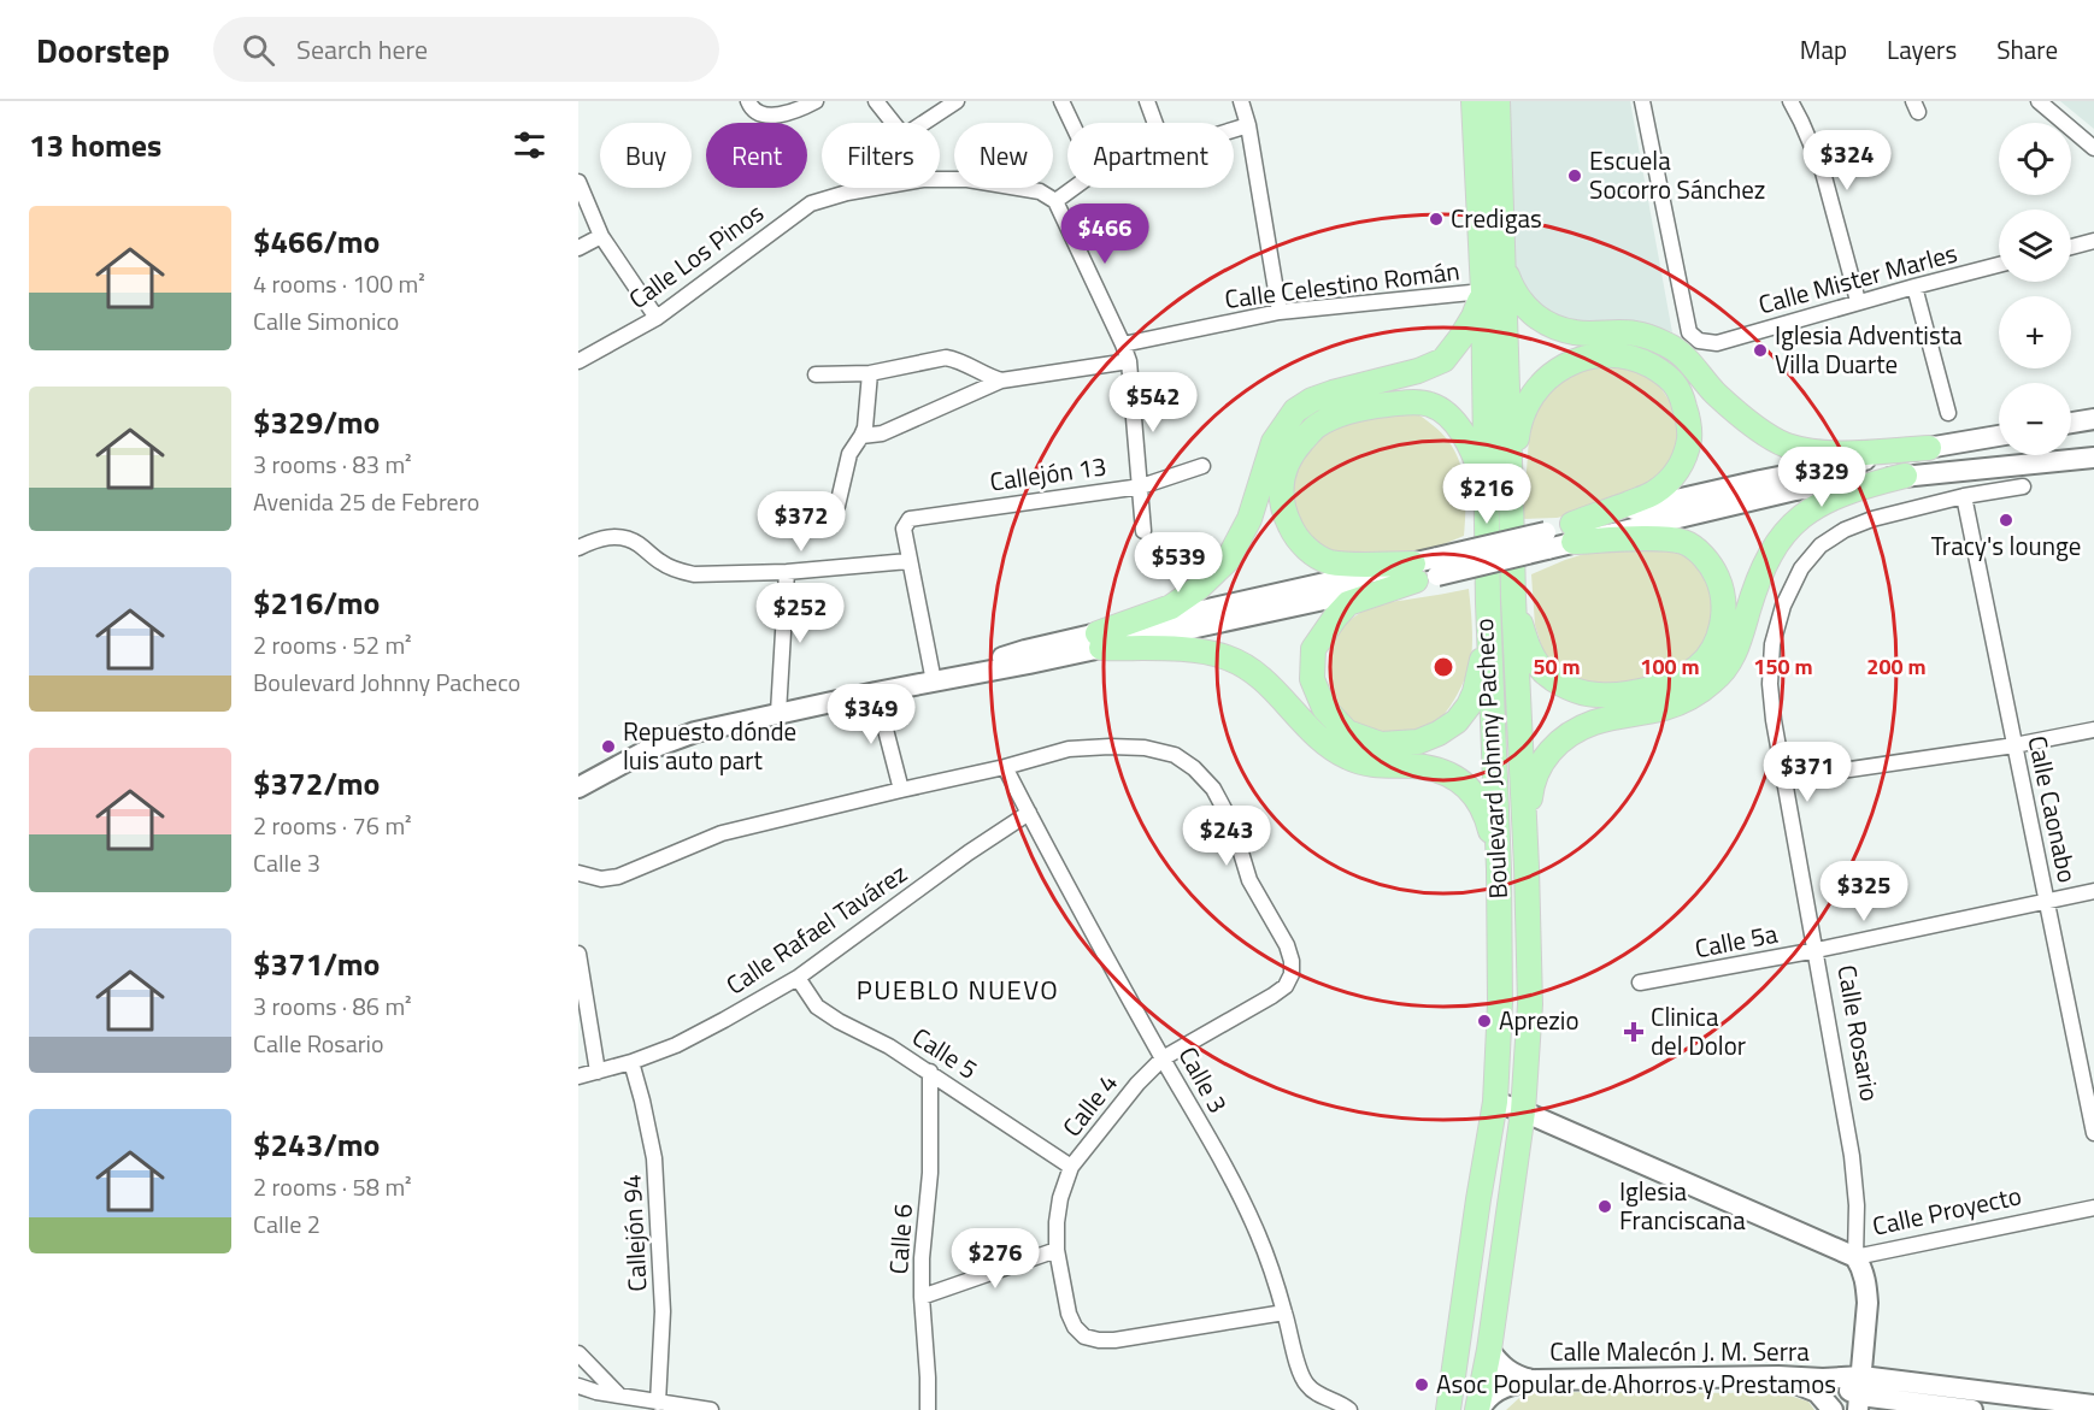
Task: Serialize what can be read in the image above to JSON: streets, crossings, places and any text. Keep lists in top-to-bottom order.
{
  "streets": {
    "main road": [
      "Boulevard Johnny Pacheco",
      "Calle Rosario",
      "Calle Proyecto",
      "Calle Malecón J. M. Serra"
    ],
    "street": [
      "Calle Los Pinos",
      "Calle Mister Marles",
      "Calle Celestino Román",
      "Callejón 13",
      "Calle Caonabo",
      "Calle Rafael Tavárez",
      "Calle 5a",
      "Calle 5",
      "Calle 3",
      "Calle 4",
      "Callejón 94",
      "Calle 6"
    ]
  },
  "crossings": [
    ["Calle Celestino Román", "Boulevard Johnny Pacheco"],
    ["Boulevard Johnny Pacheco", "Calle Proyecto"],
    ["Boulevard Johnny Pacheco", "Calle Malecón J. M. Serra"],
    ["Calle Caonabo", "Calle 5a"],
    ["Calle Caonabo", "Calle Rosario"],
    ["Calle Rafael Tavárez", "Calle 5"],
    ["Calle Rafael Tavárez", "Calle 3"],
    ["Calle Rafael Tavárez", "Callejón 94"],
    ["Calle 5a", "Calle Rosario"],
    ["Calle Rosario", "Calle Proyecto"],
    ["Calle Rosario", "Calle Malecón J. M. Serra"],
    ["Calle 5", "Calle 4"],
    ["Calle 5", "Calle 6"],
    ["Calle 3", "Calle 4"]
  ],
  "districts": ["PUEBLO NUEVO"],
  "places": {
    "other": [
      "Escuela Socorro Sánchez",
      "Credigas",
      "Iglesia Adventista Villa Duarte",
      "Tracy's lounge",
      "Repuesto dónde luis auto part",
      "Aprezio",
      "Iglesia Franciscana",
      "Asoc Popular de Ahorros y Prestamos"
    ],
    "health": ["Clinica del Dolor"]
  },
  "page": {
    "header": "Doorstep",
    "search": "Search here",
    "nav": ["Map", "Layers", "Share"],
    "heading": "13 homes",
    "map_buttons": ["+", "−"],
    "chip": [
      "Buy",
      "Rent",
      "Filters",
      "New",
      "Apartment"
    ],
    "price": [
      "$324",
      "$466",
      "$542",
      "$329",
      "$216",
      "$372",
      "$539",
      "$252",
      "$349",
      "$371",
      "$243",
      "$325",
      "$276"
    ],
    "list": [
      {
        "name": "$466/mo",
        "note": "4 rooms · 100 m² · Calle Simonico"
      },
      {
        "name": "$329/mo",
        "note": "3 rooms · 83 m² · Avenida 25 de Febrero"
      },
      {
        "name": "$216/mo",
        "note": "2 rooms · 52 m² · Boulevard Johnny Pacheco"
      },
      {
        "name": "$372/mo",
        "note": "2 rooms · 76 m² · Calle 3"
      },
      {
        "name": "$371/mo",
        "note": "3 rooms · 86 m² · Calle Rosario"
      },
      {
        "name": "$243/mo",
        "note": "2 rooms · 58 m² · Calle 2"
      }
    ]
  },
  "rings": [
    "50 m",
    "100 m",
    "150 m",
    "200 m"
  ]
}
